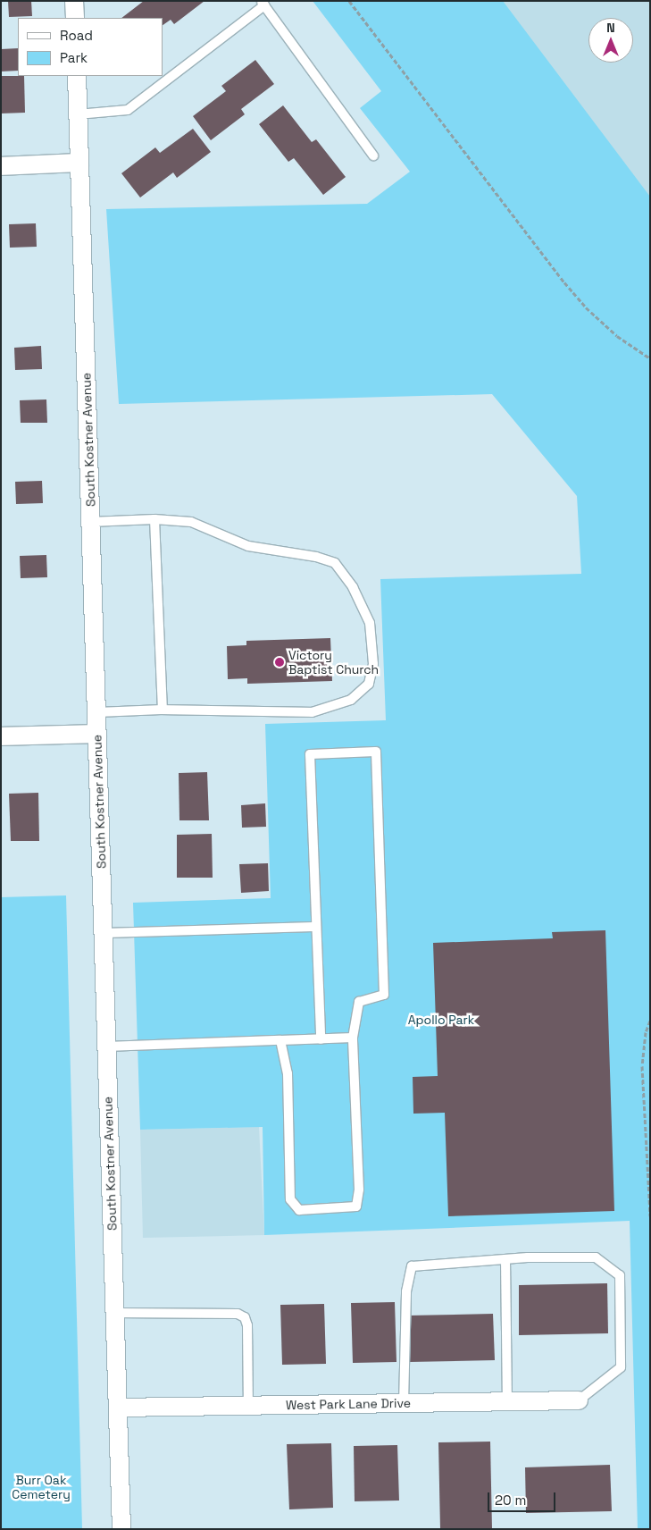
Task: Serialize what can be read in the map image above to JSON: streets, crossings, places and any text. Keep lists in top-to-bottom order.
{
  "streets": {
    "street": ["South Kostner Avenue", "West Park Lane Drive"]
  },
  "crossings": [
    ["South Kostner Avenue", "West Park Lane Drive"]
  ],
  "parks": ["Apollo Park", "Burr Oak Cemetery"],
  "places": ["Victory Baptist Church"],
  "legend": ["Road", "Park"],
  "scale_bar": "20 m",
  "north": "top"
}
